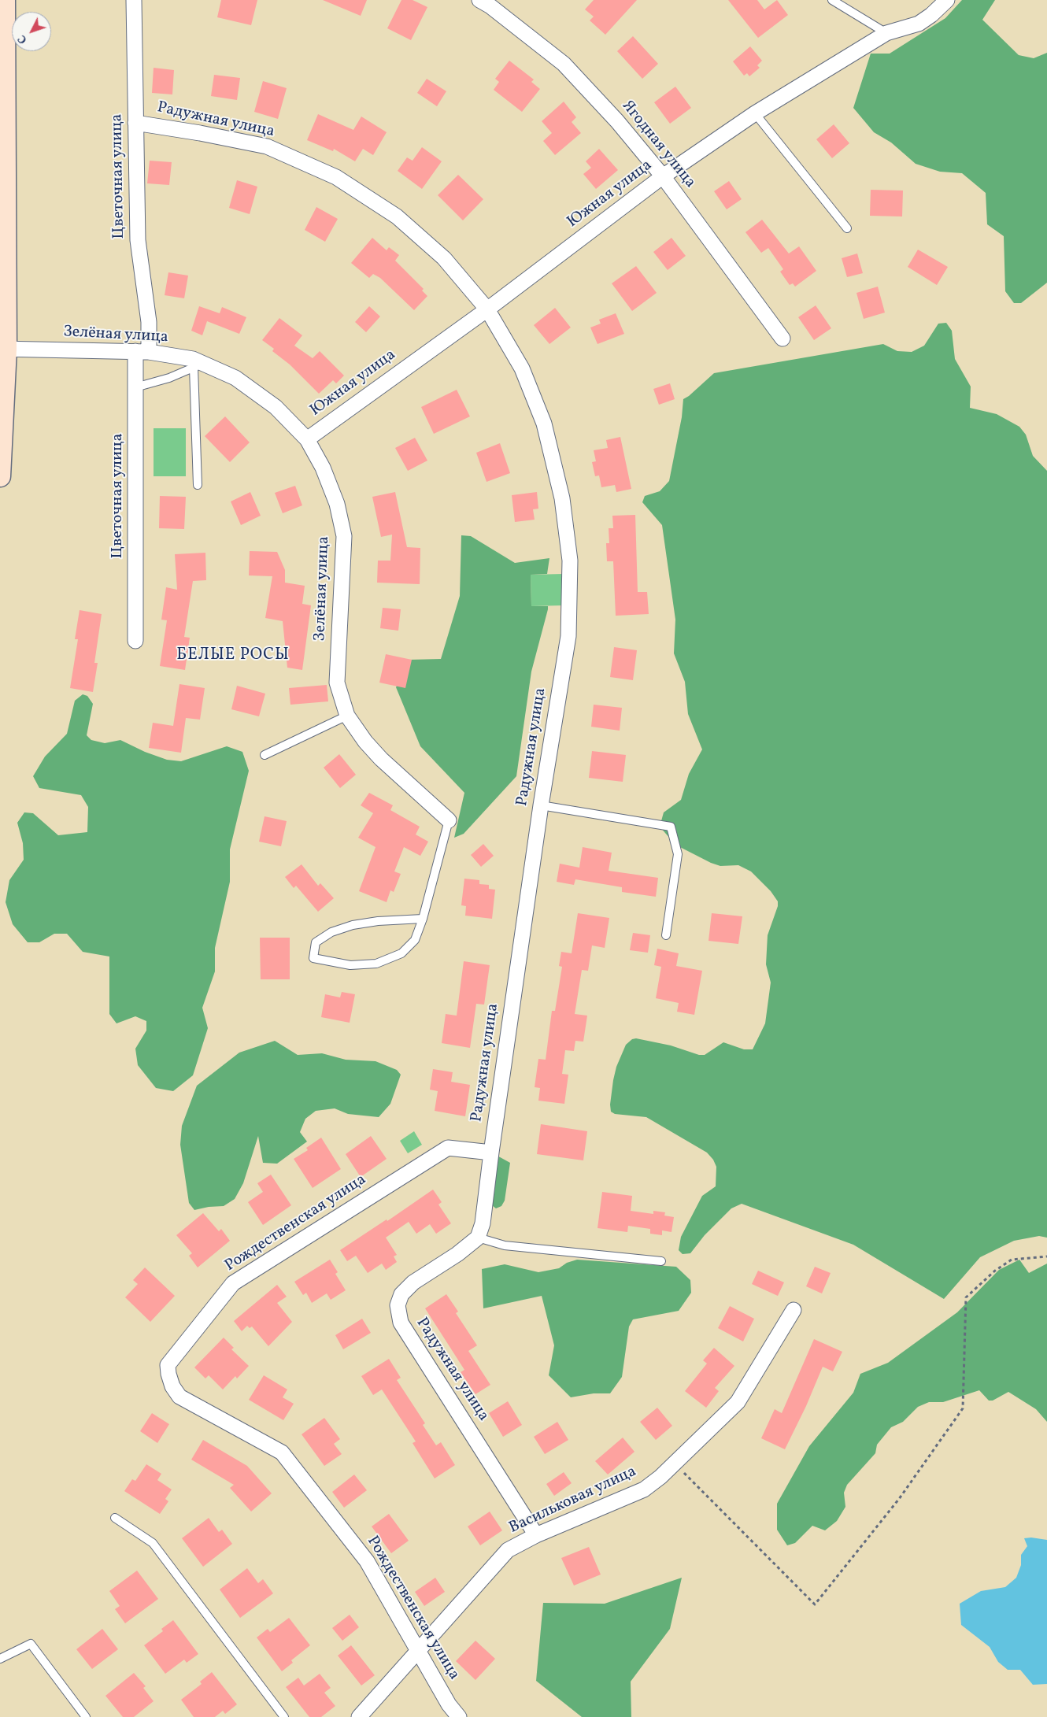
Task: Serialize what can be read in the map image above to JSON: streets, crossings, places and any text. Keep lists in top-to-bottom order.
{
  "streets": {
    "street": [
      "Радужная улица",
      "Ягодная улица",
      "Цветочная улица",
      "Южная улица",
      "Зелёная улица",
      "Рождественская улица",
      "Васильковая улица"
    ]
  },
  "crossings": [
    ["Радужная улица", "Цветочная улица"],
    ["Радужная улица", "Южная улица"],
    ["Радужная улица", "Рождественская улица"],
    ["Радужная улица", "Васильковая улица"],
    ["Ягодная улица", "Южная улица"],
    ["Цветочная улица", "Зелёная улица"],
    ["Южная улица", "Зелёная улица"],
    ["Рождественская улица", "Васильковая улица"]
  ],
  "districts": ["БЕЛЫЕ РОСЫ"],
  "north": "bottom left"
}
